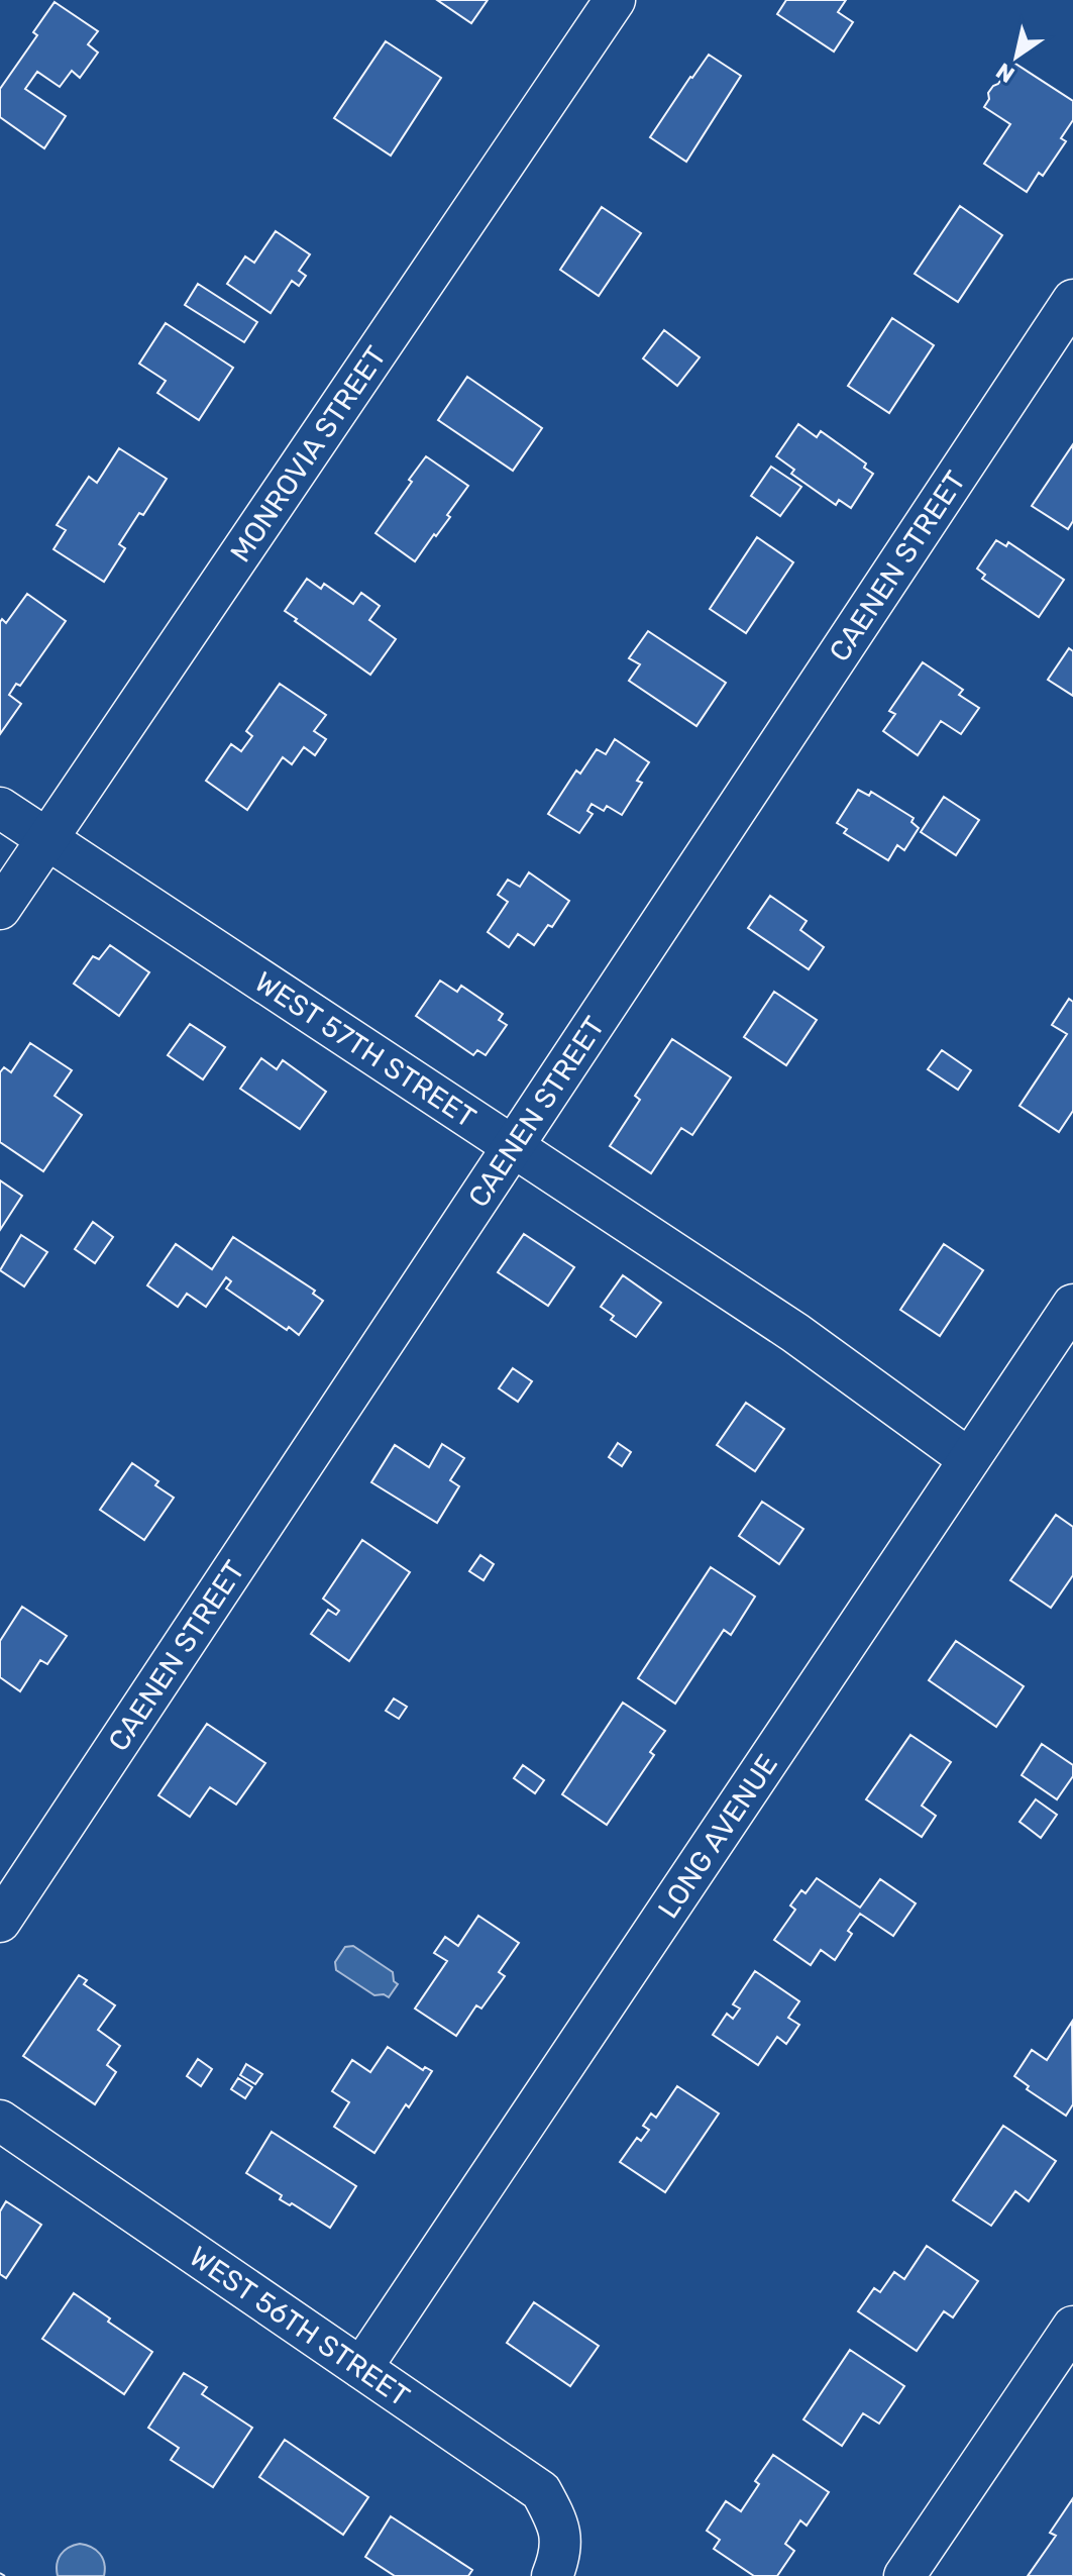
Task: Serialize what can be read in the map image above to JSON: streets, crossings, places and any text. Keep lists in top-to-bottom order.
{
  "streets": {
    "street": [
      "MONROVIA STREET",
      "CAENEN STREET",
      "WEST 57TH STREET",
      "LONG AVENUE",
      "WEST 56TH STREET"
    ]
  },
  "crossings": [
    ["MONROVIA STREET", "WEST 57TH STREET"],
    ["CAENEN STREET", "WEST 57TH STREET"],
    ["WEST 57TH STREET", "LONG AVENUE"],
    ["LONG AVENUE", "WEST 56TH STREET"]
  ],
  "north": "bottom left"
}
